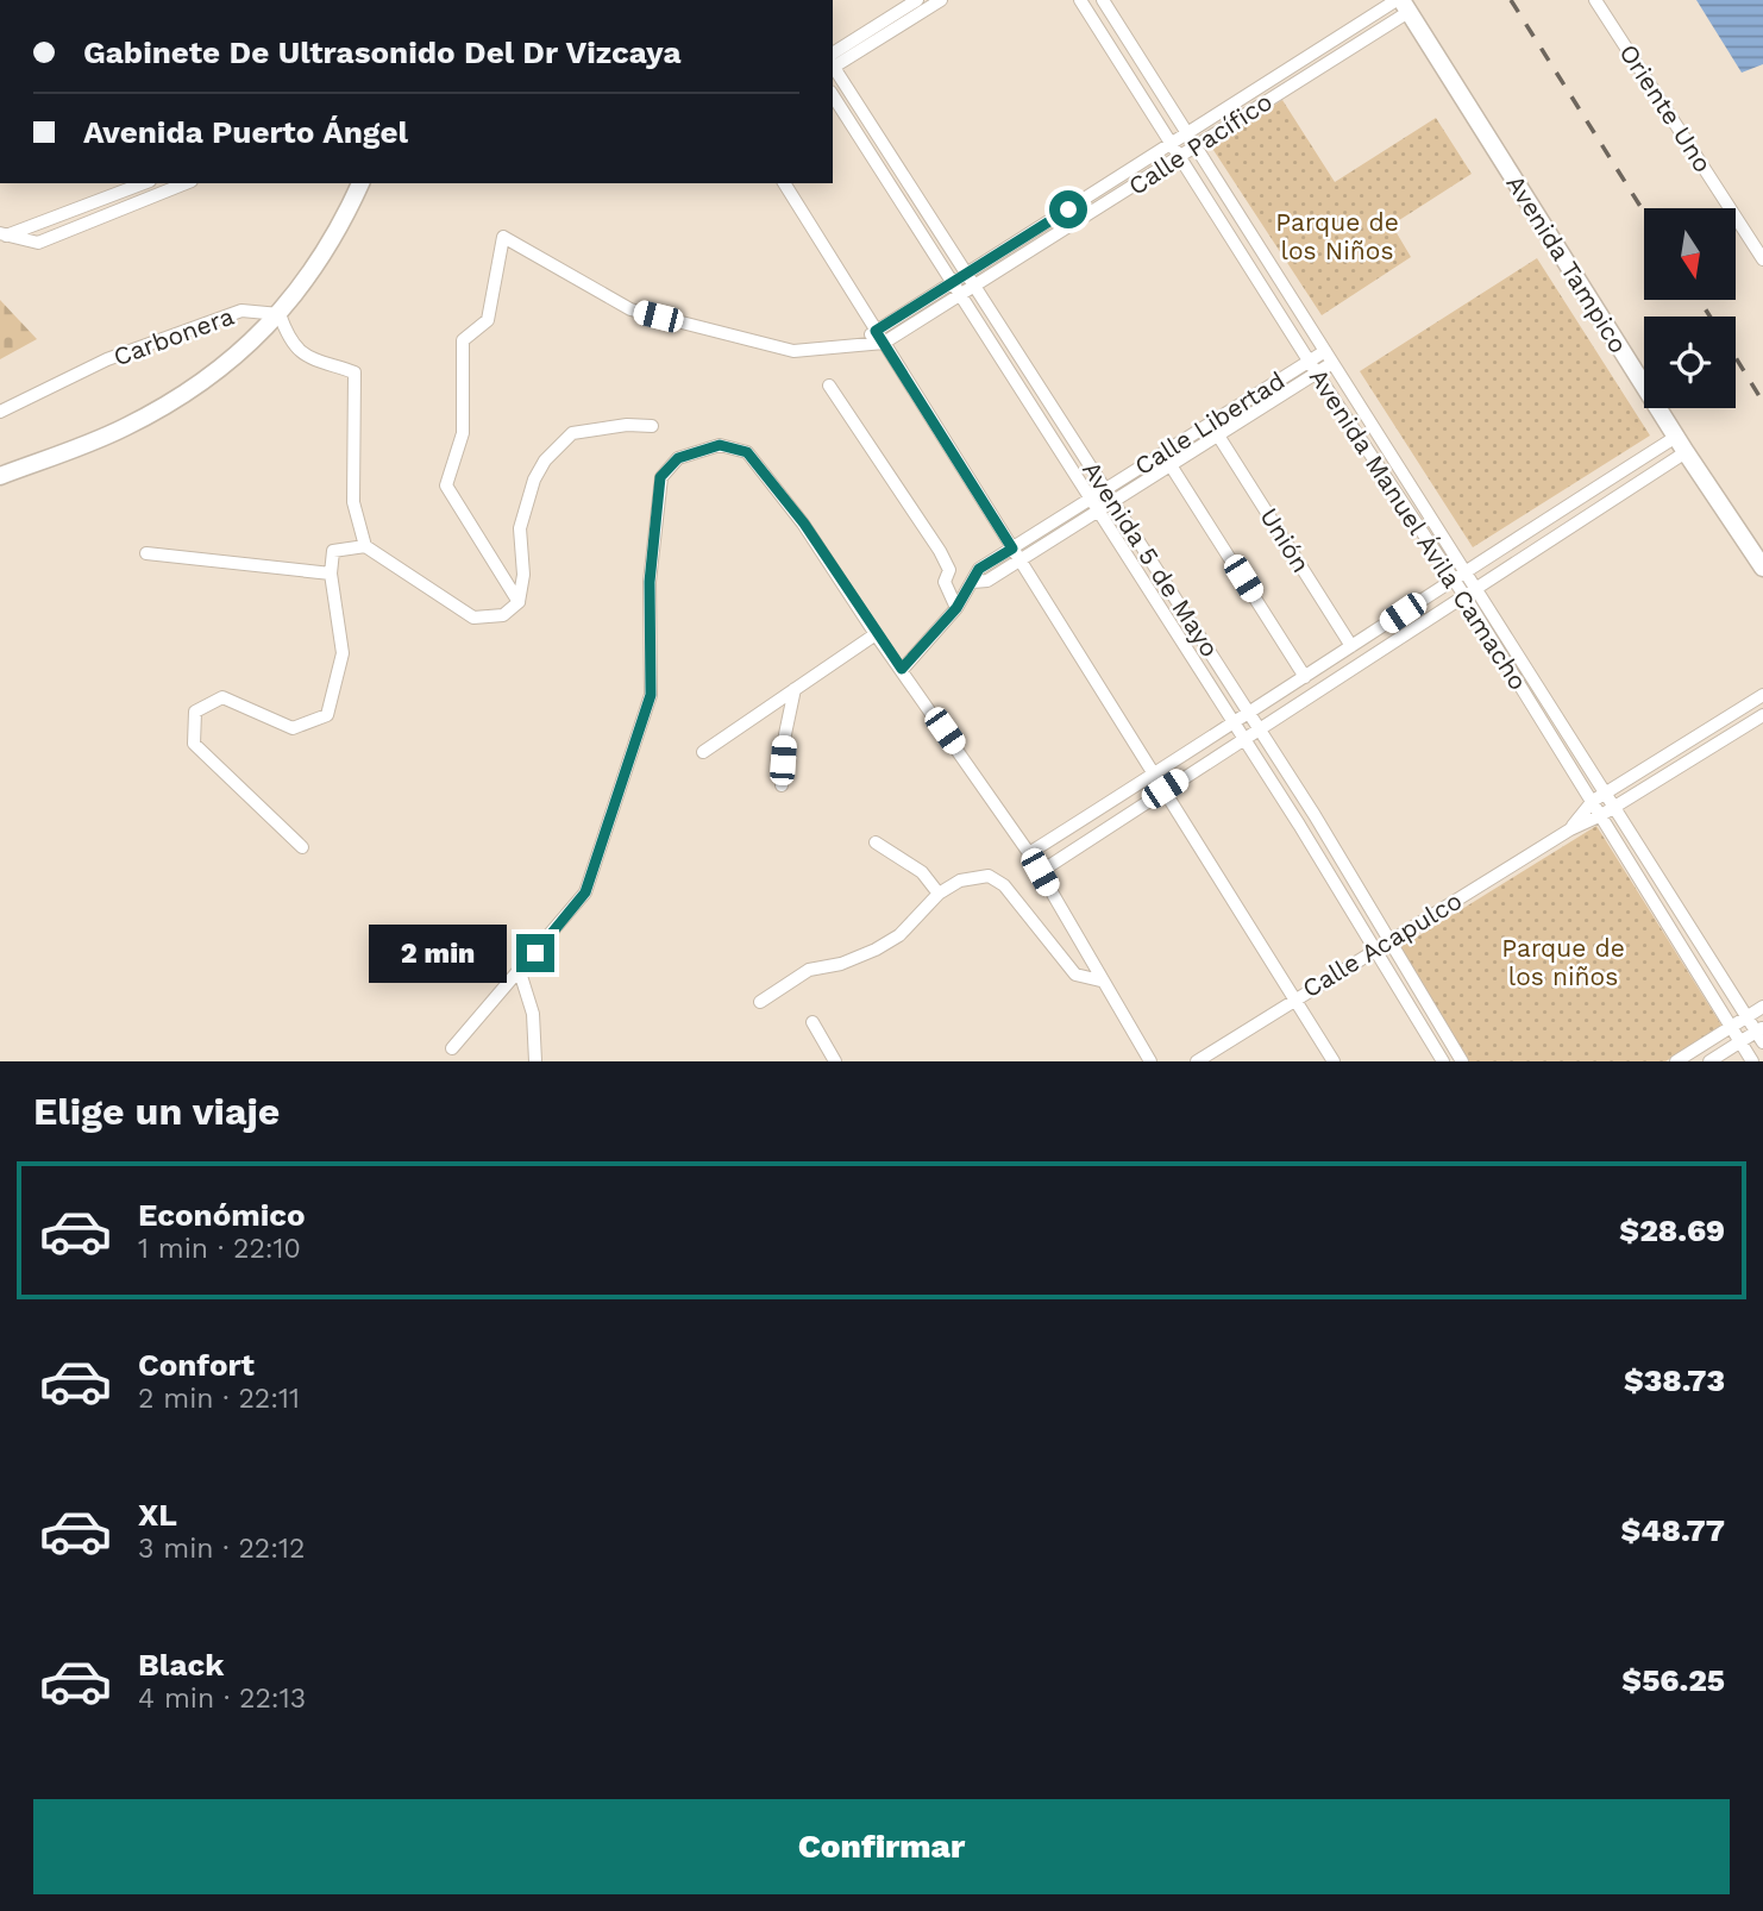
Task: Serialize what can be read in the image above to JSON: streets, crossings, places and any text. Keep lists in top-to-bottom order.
{
  "streets": {
    "main road": ["Avenida Tampico"],
    "street": [
      "Oriente Uno",
      "Calle Pacífico",
      "Carbonera",
      "Calle Libertad",
      "Avenida Manuel Ávila Camacho",
      "Unión",
      "Avenida 5 de Mayo",
      "Calle Acapulco"
    ]
  },
  "crossings": [
    ["Calle Pacífico", "Avenida Tampico"],
    ["Calle Pacífico", "Avenida Manuel Ávila Camacho"],
    ["Calle Pacífico", "Avenida 5 de Mayo"],
    ["Calle Libertad", "Avenida Manuel Ávila Camacho"],
    ["Calle Libertad", "Unión"],
    ["Calle Libertad", "Avenida 5 de Mayo"],
    ["Avenida Manuel Ávila Camacho", "Calle Acapulco"],
    ["Avenida 5 de Mayo", "Calle Acapulco"]
  ],
  "parks": ["Parque de los Niños", "Parque de los niños"],
  "north": "bottom",
  "page": {
    "banner": ["Gabinete De Ultrasonido Del Dr Vizcaya", "Avenida Puerto Ángel"],
    "bubble": "2 min",
    "heading": "Elige un viaje",
    "list": [
      {
        "name": "Económico",
        "note": "1 min · 22:10",
        "value": "$28.69"
      },
      {
        "name": "Confort",
        "note": "2 min · 22:11",
        "value": "$38.73"
      },
      {
        "name": "XL",
        "note": "3 min · 22:12",
        "value": "$48.77"
      },
      {
        "name": "Black",
        "note": "4 min · 22:13",
        "value": "$56.25"
      }
    ],
    "buttons": "Confirmar"
  }
}
